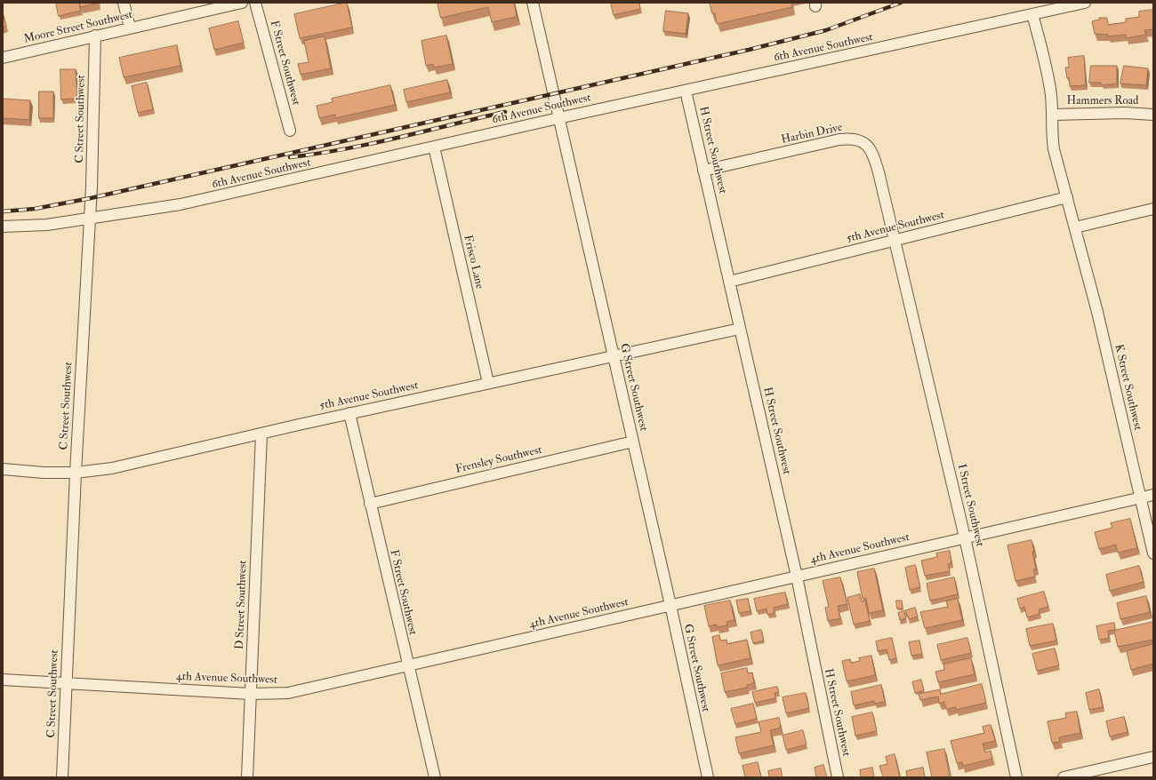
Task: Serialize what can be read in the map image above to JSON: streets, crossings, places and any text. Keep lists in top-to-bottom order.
{
  "streets": {
    "street": [
      "Moore Street Southwest",
      "6th Avenue Southwest",
      "F Street Southwest",
      "Hammers Road",
      "C Street Southwest",
      "Harbin Drive",
      "H Street Southwest",
      "5th Avenue Southwest",
      "Frisco Lane",
      "G Street Southwest",
      "K Street Southwest",
      "Frensley Southwest",
      "I Street Southwest",
      "4th Avenue Southwest",
      "D Street Southwest"
    ]
  },
  "crossings": [
    ["Moore Street Southwest", "C Street Southwest"],
    ["6th Avenue Southwest", "C Street Southwest"],
    ["6th Avenue Southwest", "H Street Southwest"],
    ["6th Avenue Southwest", "Frisco Lane"],
    ["6th Avenue Southwest", "G Street Southwest"],
    ["F Street Southwest", "5th Avenue Southwest"],
    ["F Street Southwest", "Frensley Southwest"],
    ["F Street Southwest", "4th Avenue Southwest"],
    ["C Street Southwest", "5th Avenue Southwest"],
    ["C Street Southwest", "4th Avenue Southwest"],
    ["Harbin Drive", "H Street Southwest"],
    ["Harbin Drive", "5th Avenue Southwest"],
    ["Harbin Drive", "I Street Southwest"],
    ["H Street Southwest", "5th Avenue Southwest"],
    ["H Street Southwest", "4th Avenue Southwest"],
    ["5th Avenue Southwest", "Frisco Lane"],
    ["5th Avenue Southwest", "G Street Southwest"],
    ["5th Avenue Southwest", "K Street Southwest"],
    ["5th Avenue Southwest", "I Street Southwest"],
    ["5th Avenue Southwest", "D Street Southwest"],
    ["G Street Southwest", "Frensley Southwest"],
    ["G Street Southwest", "4th Avenue Southwest"],
    ["K Street Southwest", "4th Avenue Southwest"],
    ["I Street Southwest", "4th Avenue Southwest"],
    ["4th Avenue Southwest", "D Street Southwest"]
  ]
}
